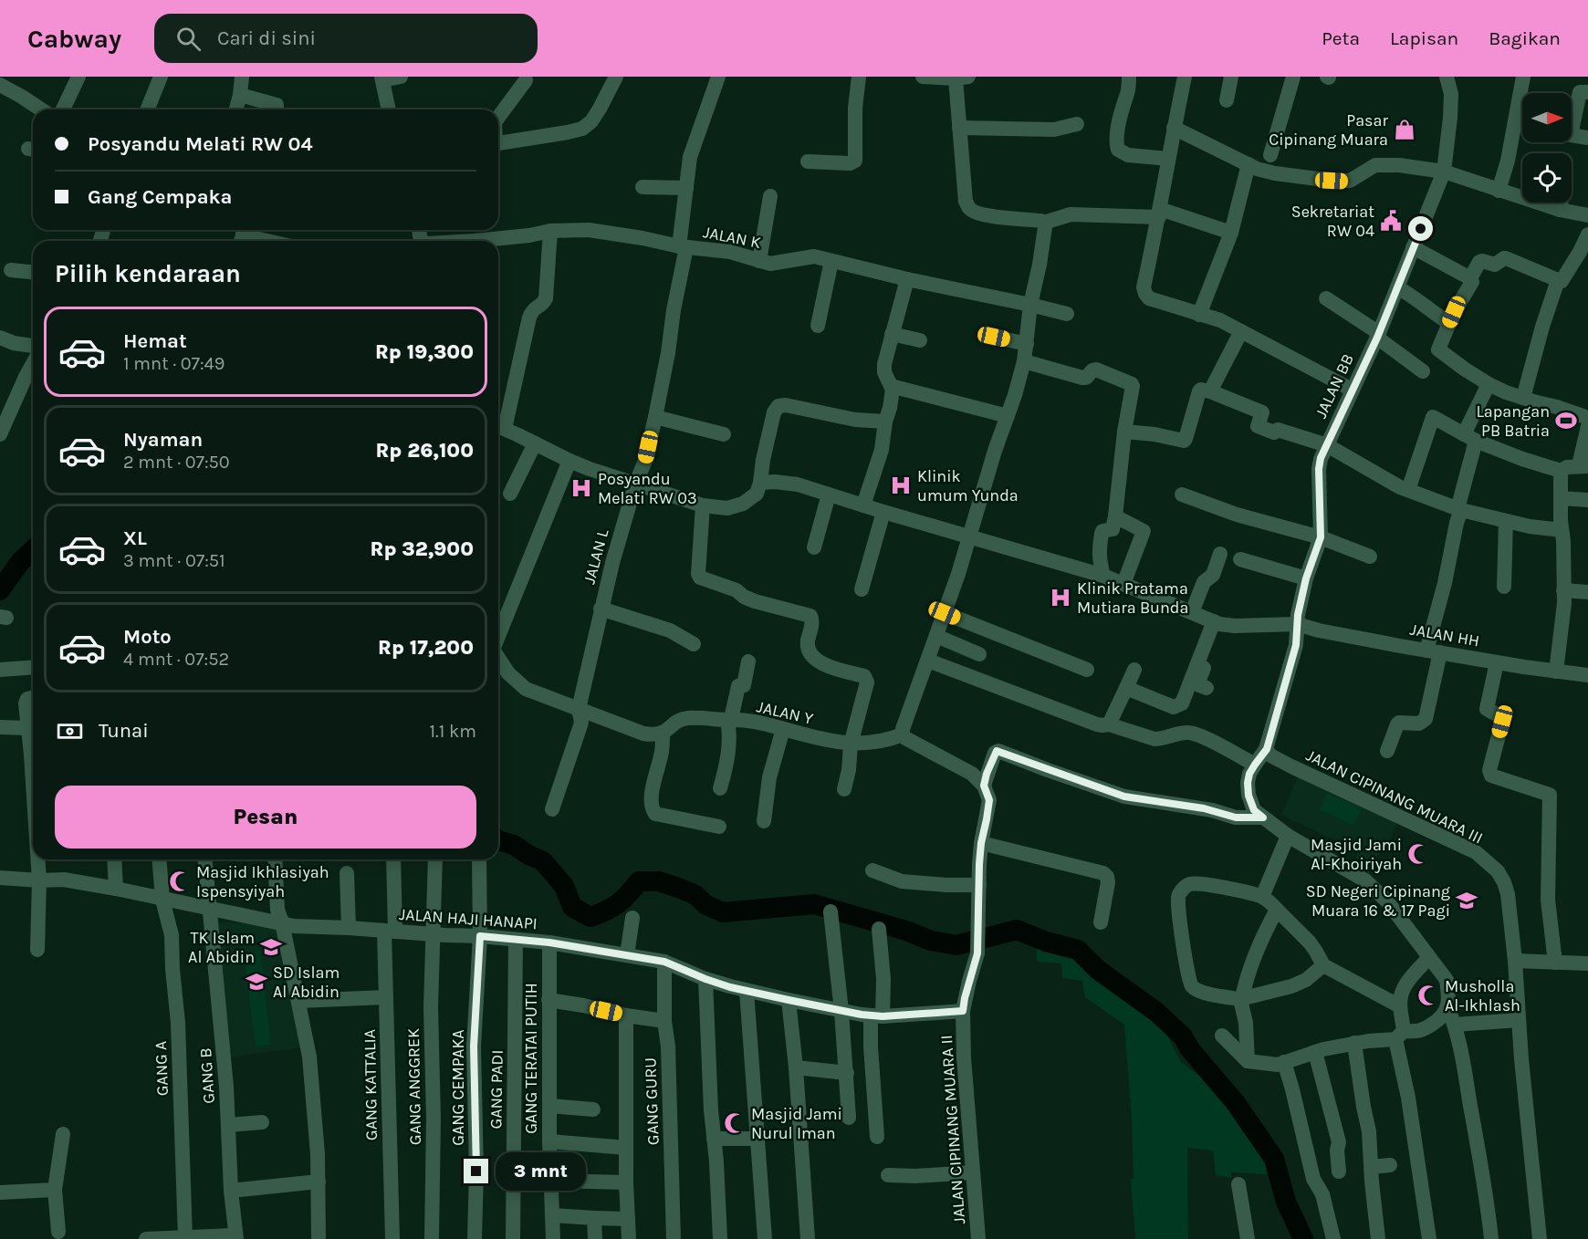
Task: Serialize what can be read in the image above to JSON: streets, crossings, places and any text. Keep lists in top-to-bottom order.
{
  "streets": {
    "street": [
      "JALAN K",
      "JALAN BB",
      "JALAN L",
      "JALAN HH",
      "JALAN Y",
      "JALAN CIPINANG MUARA III",
      "JALAN HAJI HANAPI",
      "GANG TERATAI PUTIH",
      "GANG A",
      "GANG B",
      "GANG KATTALIA",
      "GANG ANGGREK",
      "GANG CEMPAKA",
      "GANG PADI",
      "GANG GURU",
      "JALAN CIPINANG MUARA II"
    ]
  },
  "crossings": [
    ["JALAN K", "JALAN L"],
    ["JALAN BB", "JALAN HH"],
    ["JALAN HAJI HANAPI", "GANG TERATAI PUTIH"],
    ["JALAN HAJI HANAPI", "GANG A"],
    ["JALAN HAJI HANAPI", "GANG B"],
    ["JALAN HAJI HANAPI", "GANG KATTALIA"],
    ["JALAN HAJI HANAPI", "GANG ANGGREK"],
    ["JALAN HAJI HANAPI", "GANG CEMPAKA"],
    ["JALAN HAJI HANAPI", "GANG PADI"],
    ["JALAN HAJI HANAPI", "GANG GURU"],
    ["JALAN HAJI HANAPI", "JALAN CIPINANG MUARA II"]
  ],
  "places": {
    "shop": ["Pasar Cipinang Muara"],
    "public building": ["Sekretariat RW 04"],
    "sports": ["Lapangan PB Batria"],
    "hospital": ["Klinik umum Yunda", "Posyandu Melati RW 03", "Klinik Pratama Mutiara Bunda"],
    "mosque": [
      "Masjid Jami Al-Khoiriyah",
      "Masjid Ikhlasiyah Ispensyiyah",
      "Musholla Al-Ikhlash",
      "Masjid Jami Nurul Iman"
    ],
    "school or university": ["SD Negeri Cipinang Muara 16 & 17 Pagi", "TK Islam Al Abidin", "SD Islam Al Abidin"]
  },
  "north": "right",
  "page": {
    "header": "Cabway",
    "search": "Cari di sini",
    "nav": ["Peta", "Lapisan", "Bagikan"],
    "banner": ["Posyandu Melati RW 04", "Gang Cempaka"],
    "heading": "Pilih kendaraan",
    "list": [
      {
        "name": "Hemat",
        "note": "1 mnt · 07:49",
        "value": "Rp 19,300"
      },
      {
        "name": "Nyaman",
        "note": "2 mnt · 07:50",
        "value": "Rp 26,100"
      },
      {
        "name": "XL",
        "note": "3 mnt · 07:51",
        "value": "Rp 32,900"
      },
      {
        "name": "Moto",
        "note": "4 mnt · 07:52",
        "value": "Rp 17,200"
      }
    ],
    "pay": ["Tunai", "1.1 km"],
    "buttons": "Pesan",
    "bubble": "3 mnt"
  }
}
